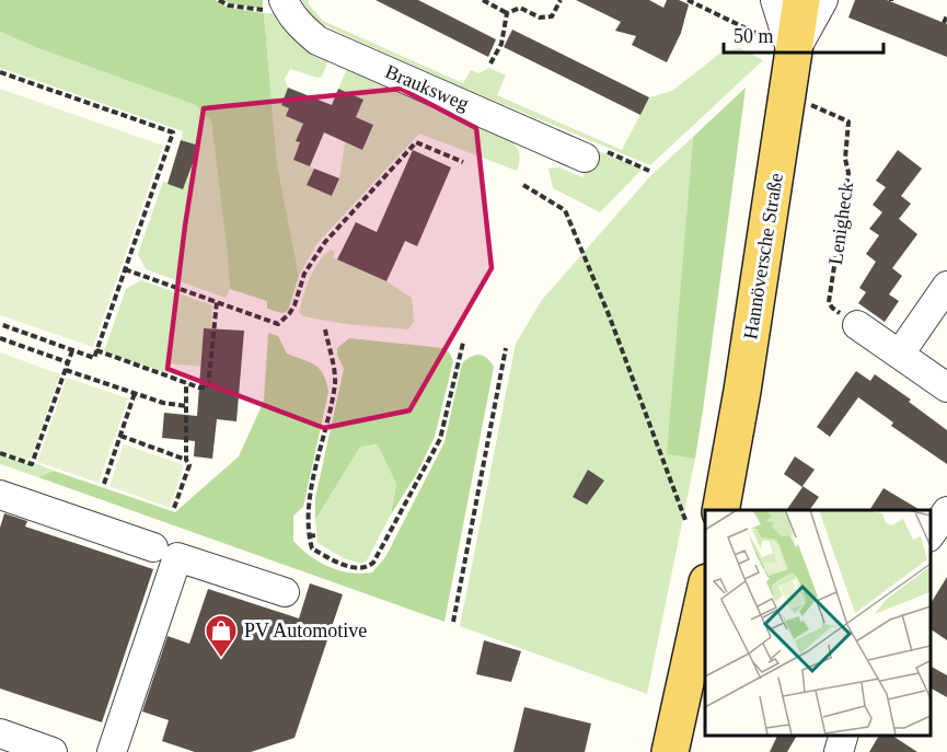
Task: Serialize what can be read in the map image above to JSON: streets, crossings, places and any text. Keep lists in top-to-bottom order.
{
  "streets": {
    "main road": ["Hannöversche Straße"],
    "street": ["Brauksweg"],
    "path": ["Lenigheck"]
  },
  "crossings": [
    ["Lenigheck", "Hannöversche Straße"]
  ],
  "places": {
    "shop": ["PV Automotive"]
  },
  "scale_bar": "50 m"
}
